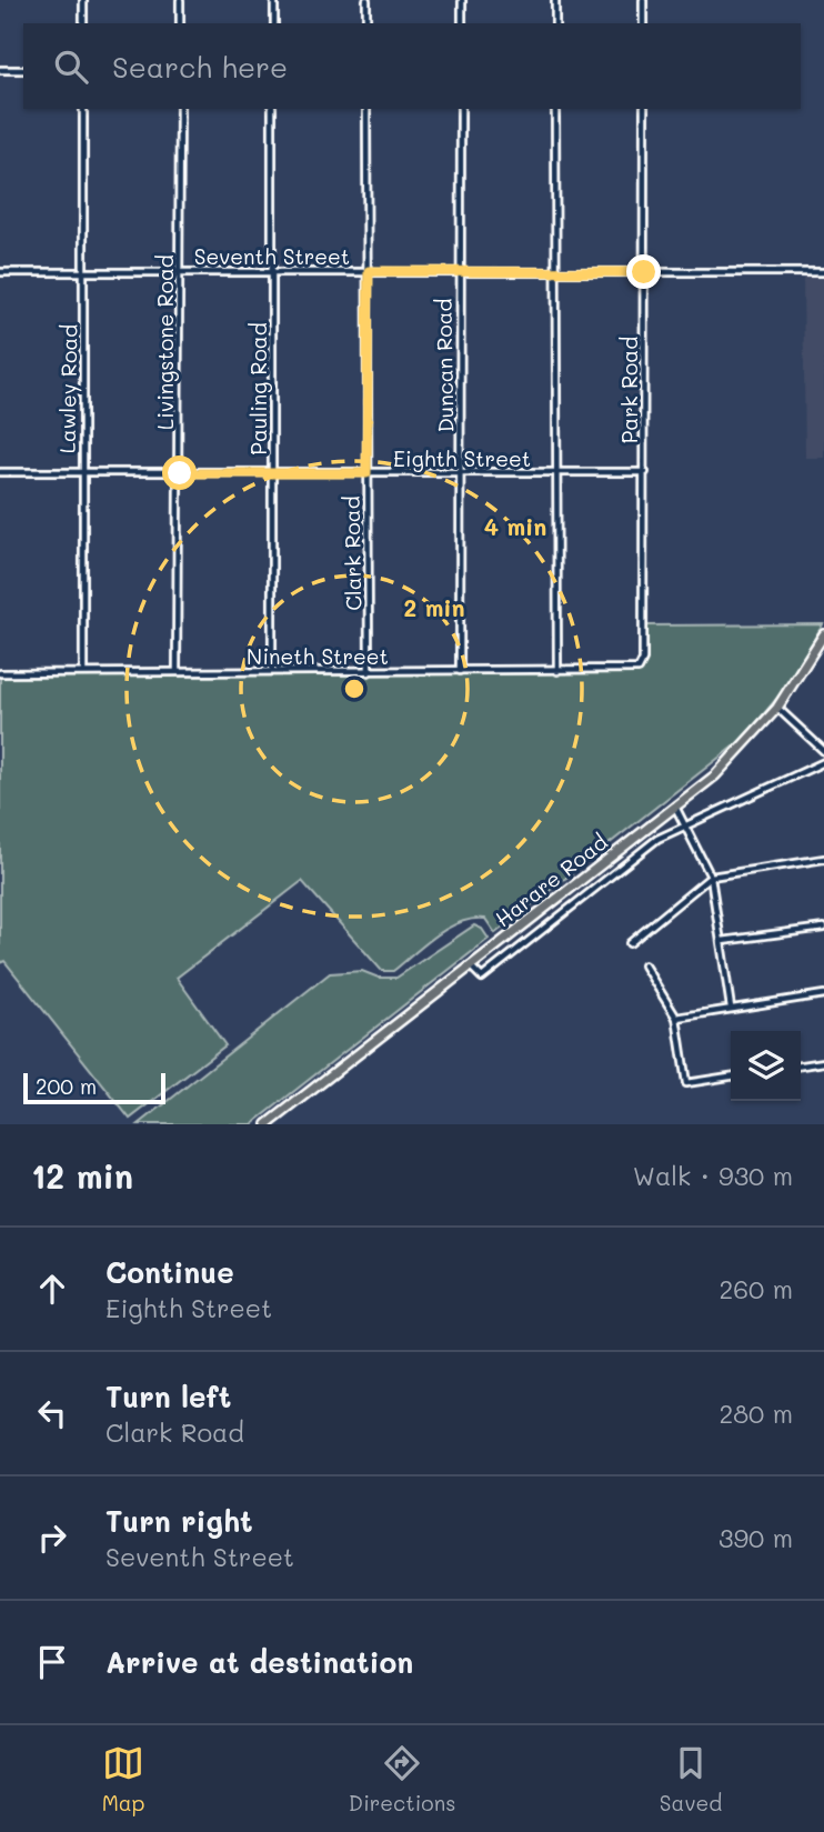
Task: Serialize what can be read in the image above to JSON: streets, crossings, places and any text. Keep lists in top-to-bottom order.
{
  "streets": {
    "highway": ["Harare Road"],
    "street": [
      "Seventh Street",
      "Livingstone Road",
      "Duncan Road",
      "Lawley Road",
      "Pauling Road",
      "Park Road",
      "Eighth Street",
      "Clark Road",
      "Nineth Street"
    ]
  },
  "crossings": [
    ["Seventh Street", "Livingstone Road"],
    ["Seventh Street", "Duncan Road"],
    ["Seventh Street", "Lawley Road"],
    ["Seventh Street", "Pauling Road"],
    ["Seventh Street", "Park Road"],
    ["Seventh Street", "Clark Road"],
    ["Livingstone Road", "Eighth Street"],
    ["Livingstone Road", "Nineth Street"],
    ["Duncan Road", "Eighth Street"],
    ["Duncan Road", "Nineth Street"],
    ["Lawley Road", "Eighth Street"],
    ["Lawley Road", "Nineth Street"],
    ["Pauling Road", "Eighth Street"],
    ["Pauling Road", "Nineth Street"],
    ["Park Road", "Eighth Street"],
    ["Park Road", "Nineth Street"],
    ["Eighth Street", "Clark Road"],
    ["Clark Road", "Nineth Street"]
  ],
  "scale_bar": "200 m",
  "page": {
    "search": "Search here",
    "scale": "200 m",
    "heading": ["12 min", "Walk · 930 m"],
    "list": [
      ["Continue", "Eighth Street", "260 m"],
      ["Turn left", "Clark Road", "280 m"],
      ["Turn right", "Seventh Street", "390 m"],
      "Arrive at destination"
    ],
    "nav": ["Map", "Directions", "Saved"]
  },
  "rings": ["4 min", "2 min"]
}
